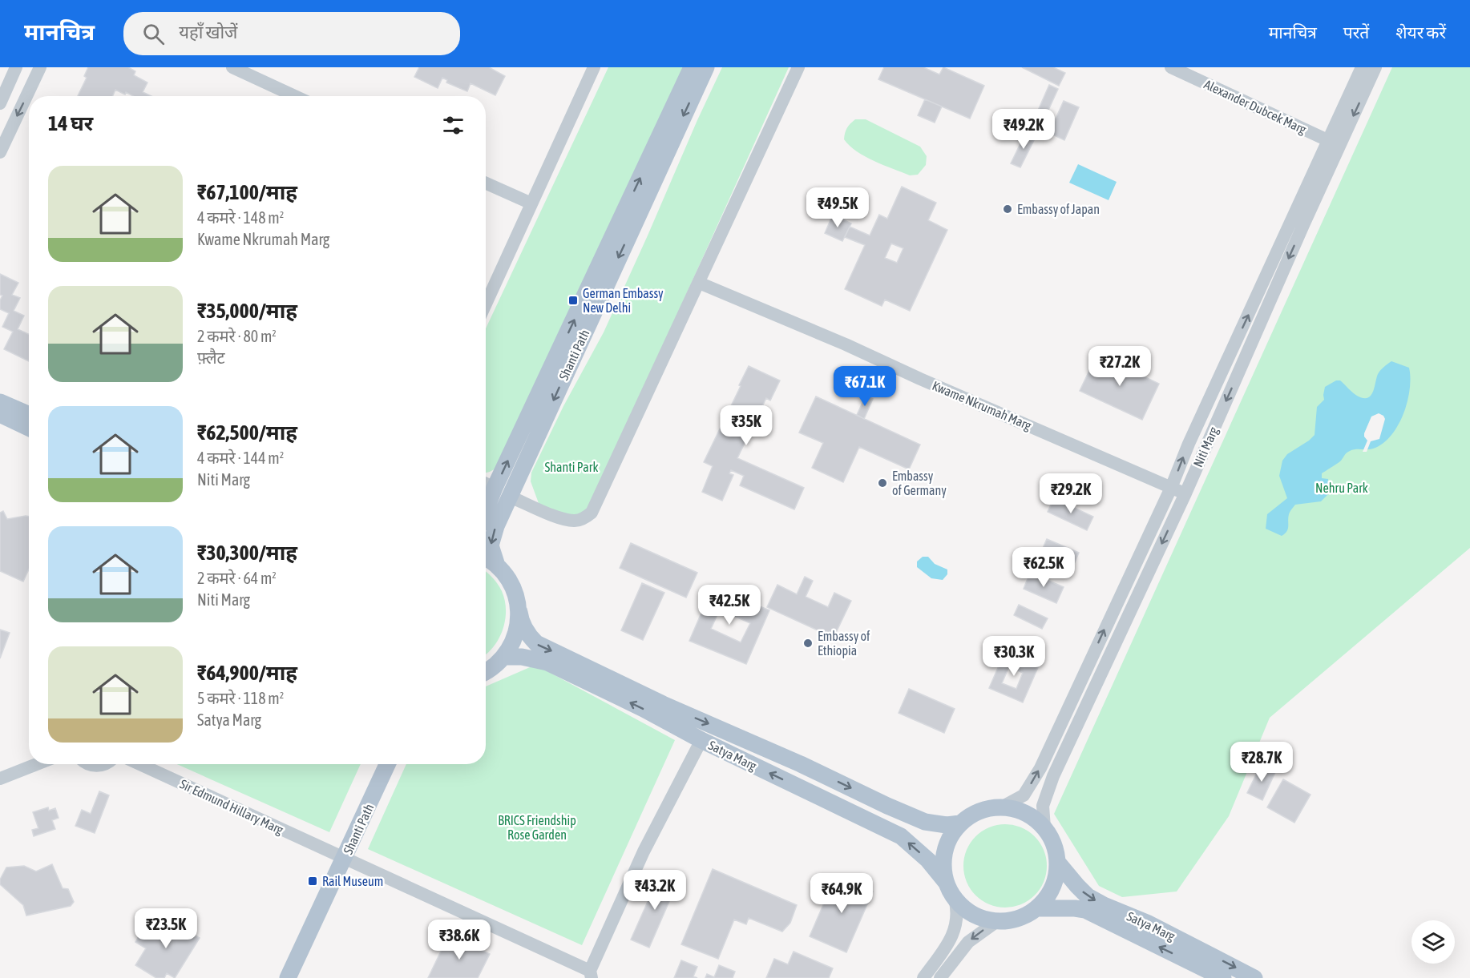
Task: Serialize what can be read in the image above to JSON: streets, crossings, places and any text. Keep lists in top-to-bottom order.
{
  "streets": {
    "main road": ["Shanti Path", "Satya Marg"],
    "street": [
      "Alexander Dubcek Marg",
      "Kwame Nkrumah Marg",
      "Niti Marg",
      "Sir Edmund Hillary Marg"
    ]
  },
  "crossings": [
    ["Alexander Dubcek Marg", "Niti Marg"],
    ["Shanti Path", "Satya Marg"],
    ["Shanti Path", "Sir Edmund Hillary Marg"],
    ["Kwame Nkrumah Marg", "Niti Marg"],
    ["Niti Marg", "Satya Marg"]
  ],
  "parks": ["Shanti Park", "Nehru Park", "BRICS Friendship Rose Garden"],
  "places": {
    "other": ["Embassy of Japan", "Embassy of Germany", "Embassy of Ethiopia"],
    "transit": ["German Embassy New Delhi", "Rail Museum"]
  },
  "page": {
    "header": "मानचित्र",
    "search": "यहाँ खोजें",
    "nav": ["मानचित्र", "परतें", "शेयर करें"],
    "heading": "14 घर",
    "price": [
      "₹49.2K",
      "₹49.5K",
      "₹27.2K",
      "₹67.1K",
      "₹35K",
      "₹29.2K",
      "₹62.5K",
      "₹42.5K",
      "₹30.3K",
      "₹28.7K",
      "₹43.2K",
      "₹64.9K",
      "₹23.5K",
      "₹38.6K"
    ],
    "list": [
      {
        "name": "₹67,100/माह",
        "note": "4 कमरे · 148 m² · Kwame Nkrumah Marg"
      },
      {
        "name": "₹35,000/माह",
        "note": "2 कमरे · 80 m² · फ़्लैट"
      },
      {
        "name": "₹62,500/माह",
        "note": "4 कमरे · 144 m² · Niti Marg"
      },
      {
        "name": "₹30,300/माह",
        "note": "2 कमरे · 64 m² · Niti Marg"
      },
      {
        "name": "₹64,900/माह",
        "note": "5 कमरे · 118 m² · Satya Marg"
      }
    ]
  }
}
